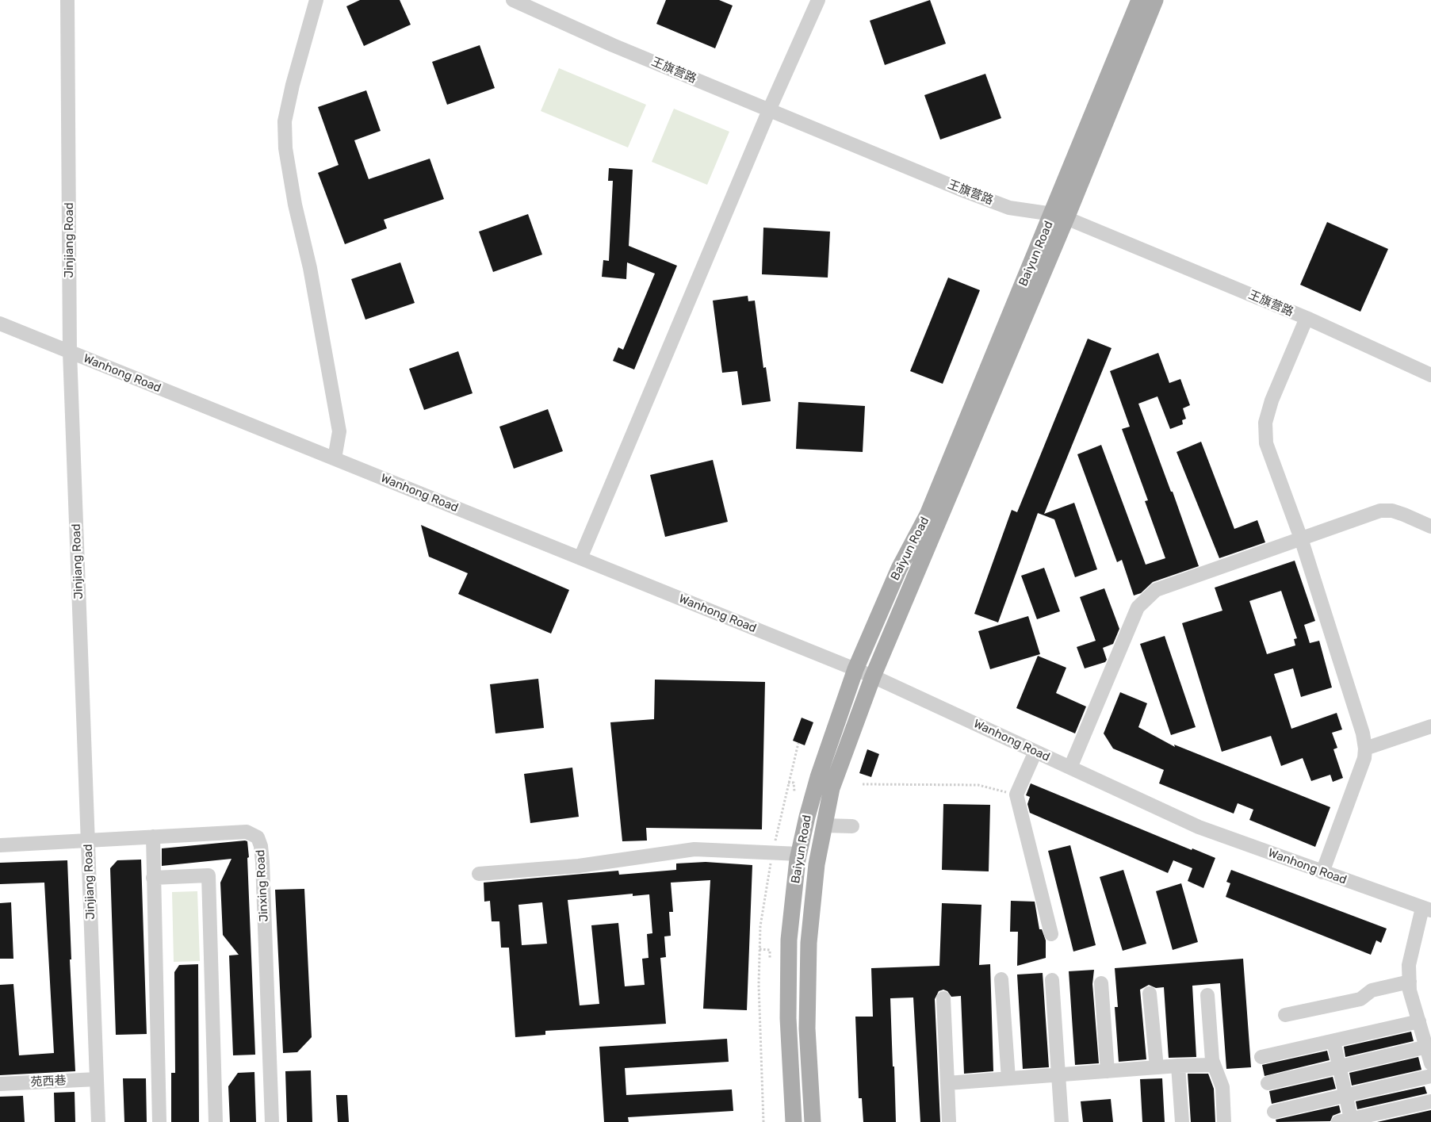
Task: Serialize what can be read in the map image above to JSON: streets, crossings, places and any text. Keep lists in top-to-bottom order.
{
  "streets": {
    "main road": ["Baiyun Road"],
    "street": [
      "王旗营路",
      "Jinjiang Road",
      "Wanhong Road",
      "Jinxing Road",
      "苑西巷"
    ]
  },
  "crossings": [
    ["王旗营路", "Baiyun Road"],
    ["Jinjiang Road", "Wanhong Road"],
    ["Jinjiang Road", "Jinxing Road"],
    ["Jinjiang Road", "苑西巷"],
    ["Baiyun Road", "Wanhong Road"]
  ]
}
